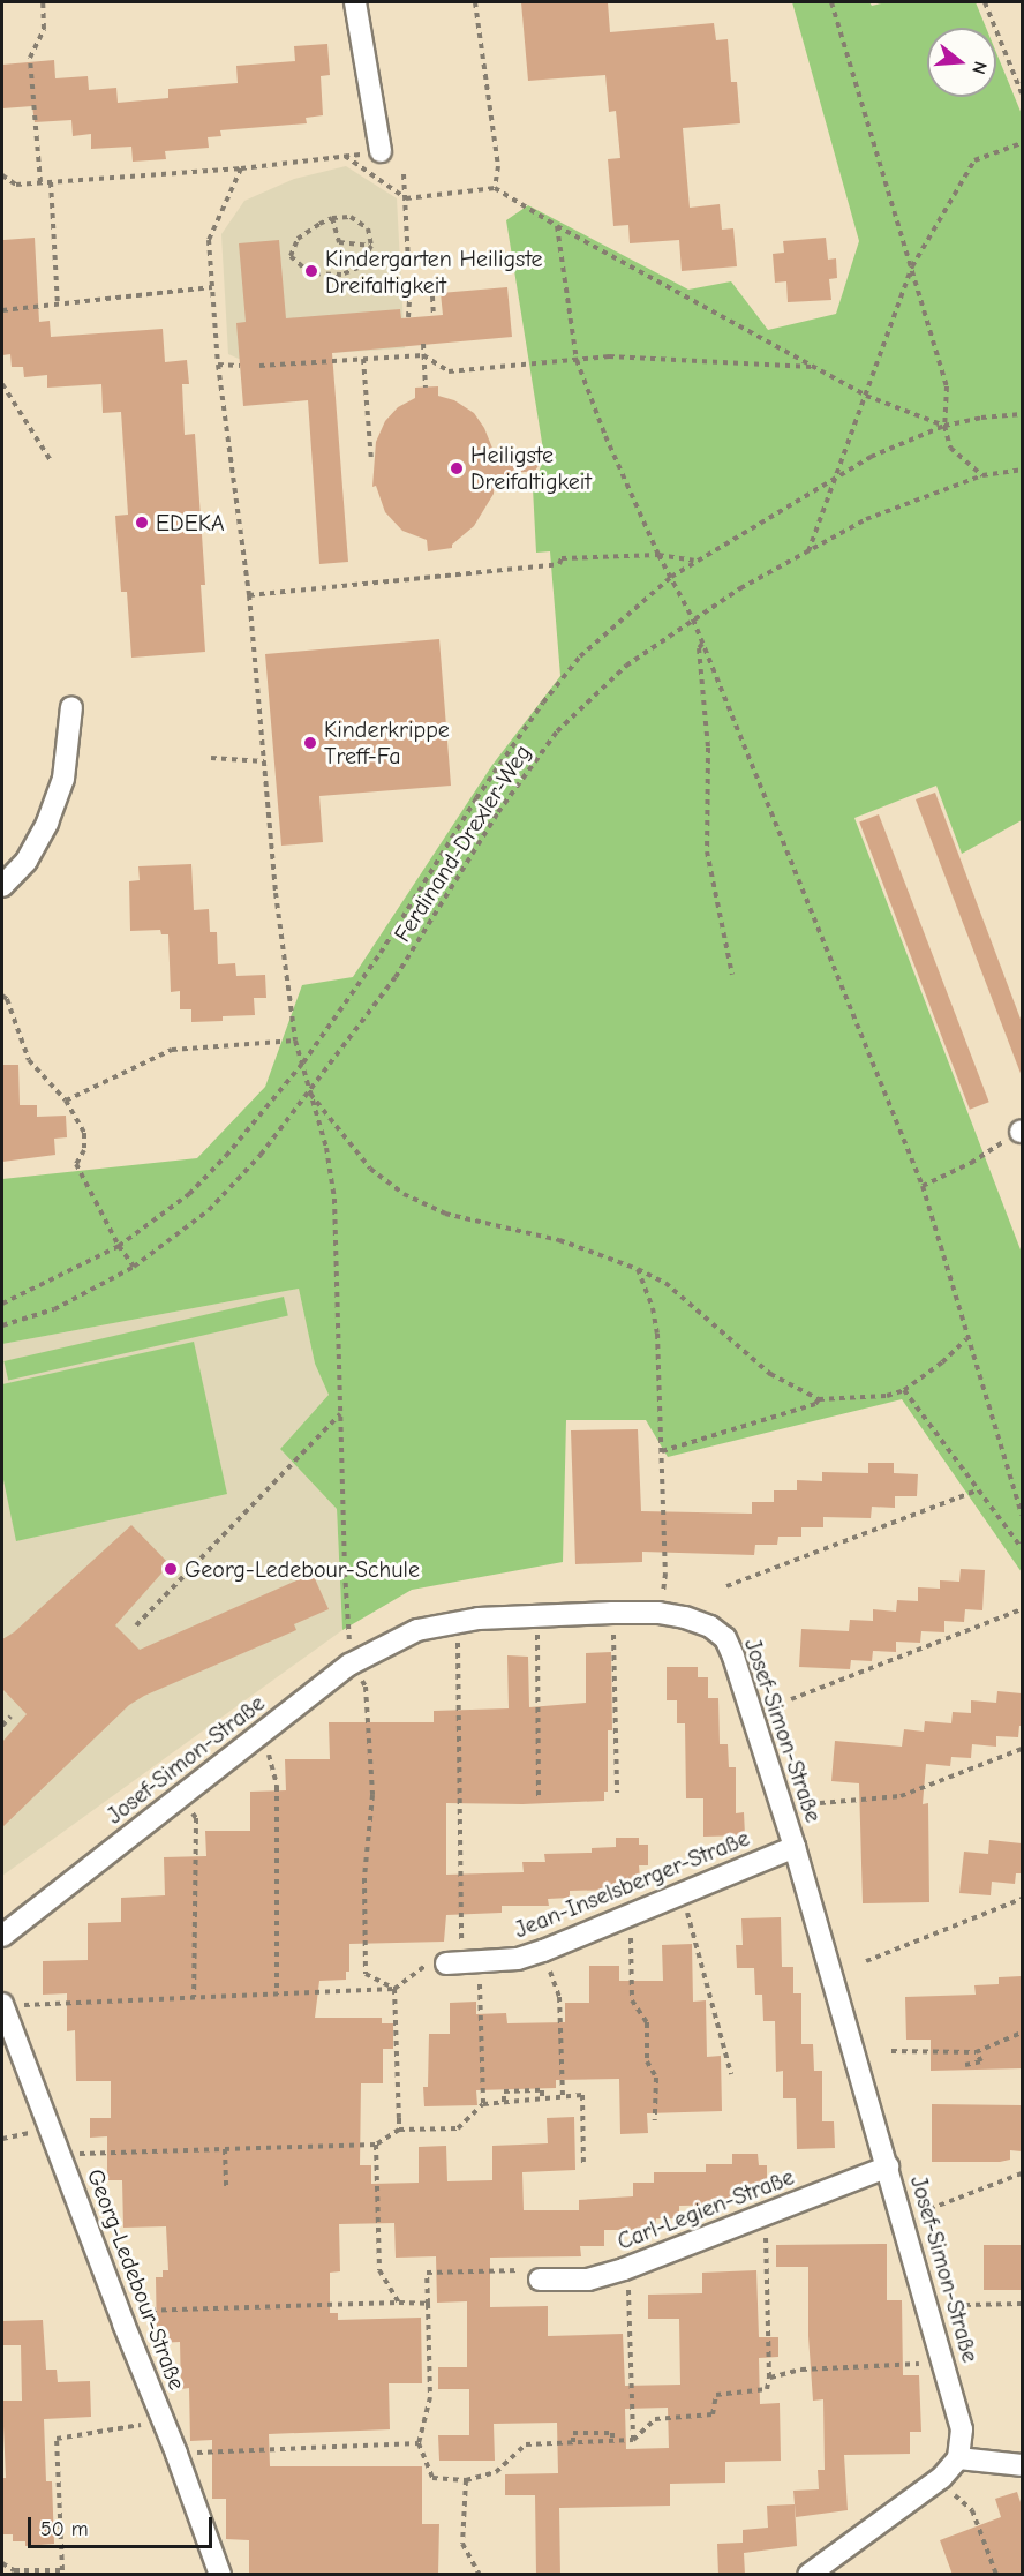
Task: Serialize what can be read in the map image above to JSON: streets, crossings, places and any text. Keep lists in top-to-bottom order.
{
  "streets": {
    "street": [
      "Josef-Simon-Straße",
      "Jean-Inselsberger-Straße",
      "Carl-Legien-Straße",
      "Georg-Ledebour-Straße"
    ],
    "path": ["Ferdinand-Drexler-Weg"]
  },
  "crossings": [
    ["Josef-Simon-Straße", "Jean-Inselsberger-Straße"],
    ["Josef-Simon-Straße", "Carl-Legien-Straße"]
  ],
  "places": [
    "Kindergarten Heiligste Dreifaltigkeit",
    "Heiligste Dreifaltigkeit",
    "EDEKA",
    "Kinderkrippe Treff-Fa",
    "Georg-Ledebour-Schule"
  ],
  "scale_bar": "50 m",
  "north": "right"
}
